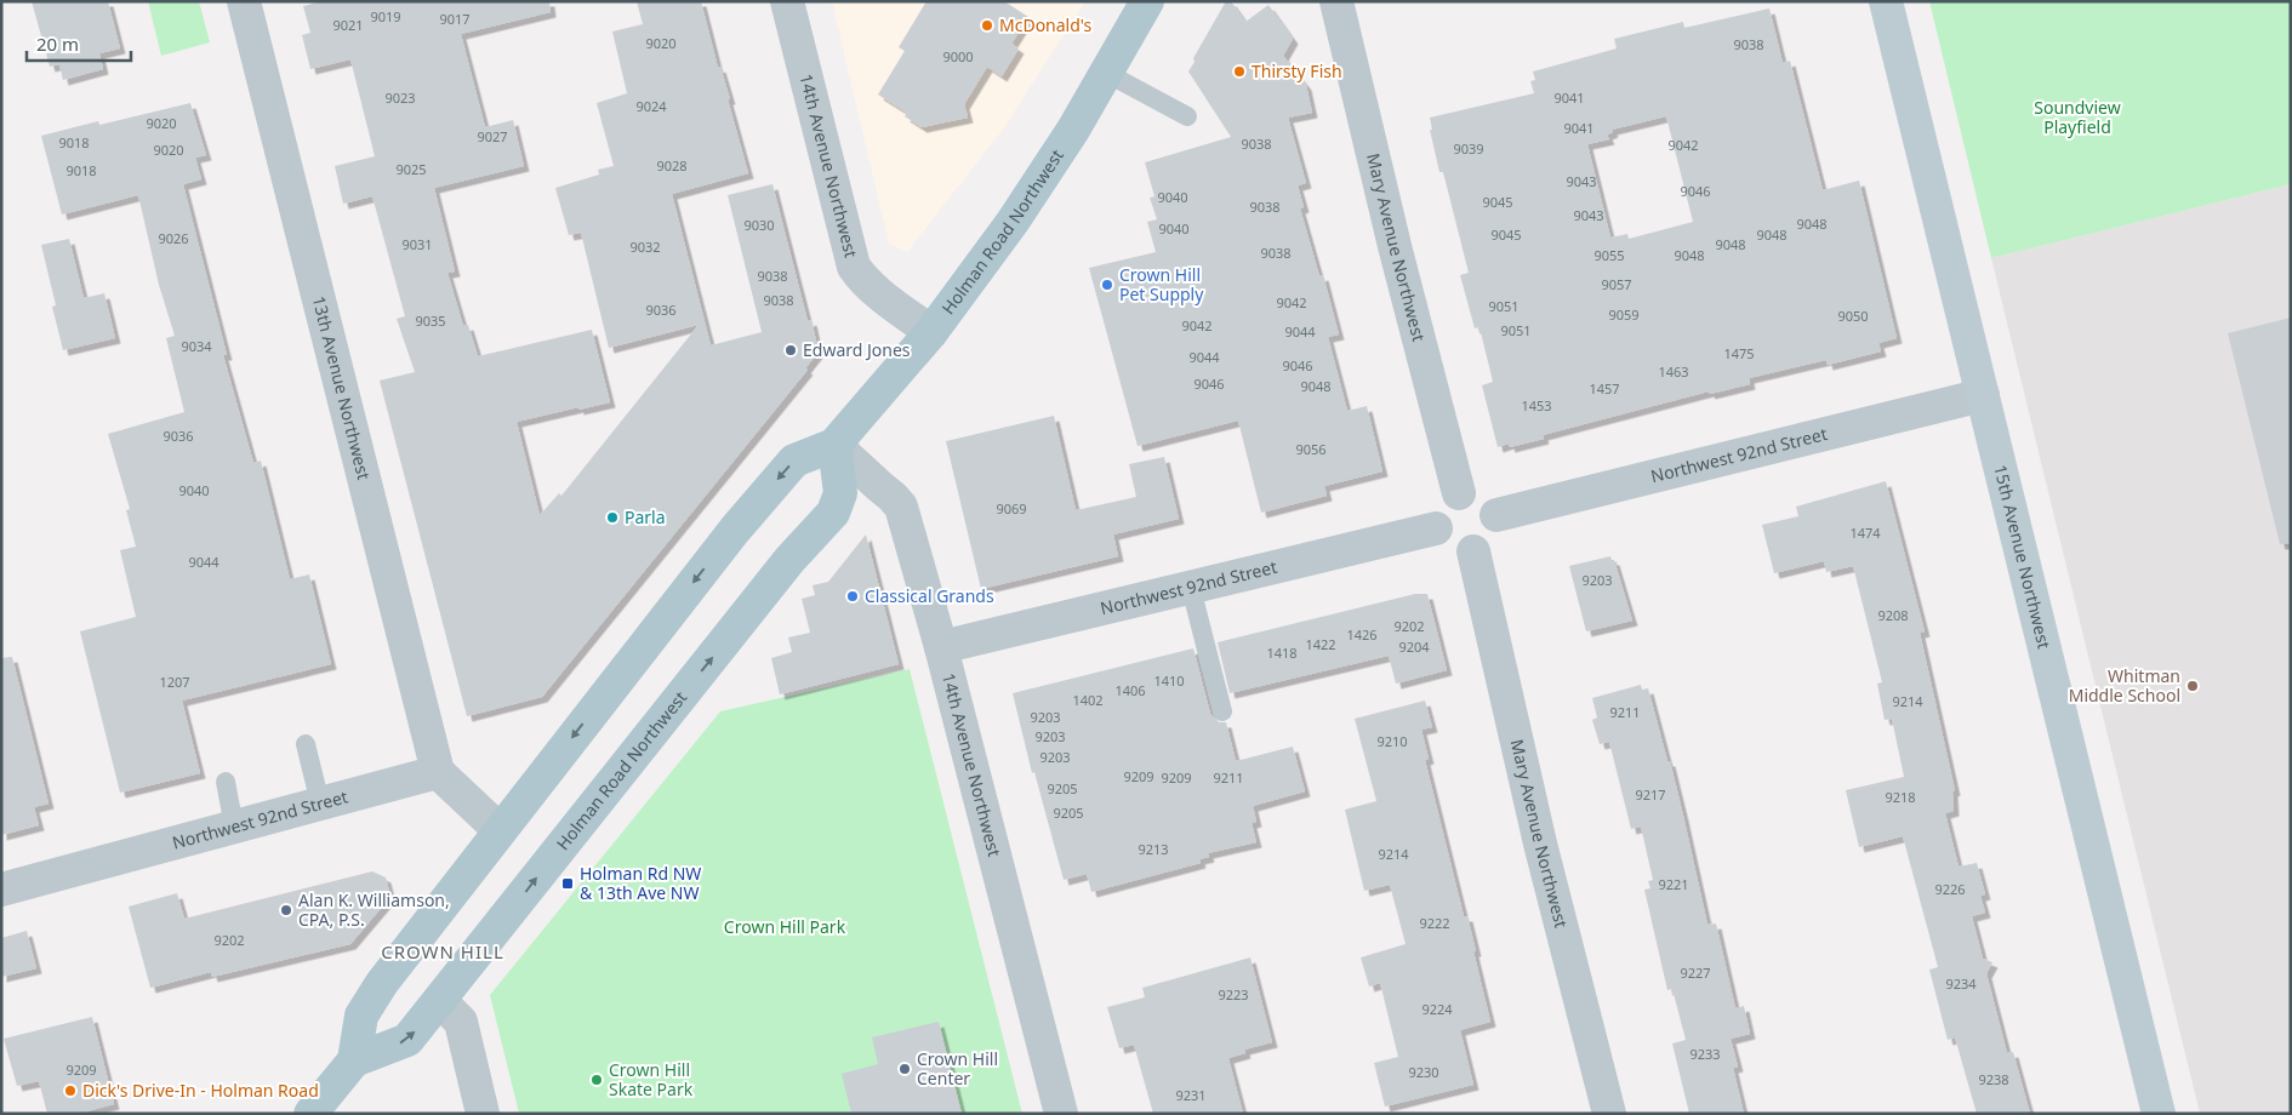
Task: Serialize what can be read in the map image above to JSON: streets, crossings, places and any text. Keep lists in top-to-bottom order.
{
  "streets": {
    "main road": ["Holman Road Northwest", "15th Avenue Northwest"],
    "street": [
      "14th Avenue Northwest",
      "Mary Avenue Northwest",
      "13th Avenue Northwest",
      "Northwest 92nd Street"
    ]
  },
  "crossings": [
    ["14th Avenue Northwest", "Holman Road Northwest"],
    ["14th Avenue Northwest", "Northwest 92nd Street"],
    ["Mary Avenue Northwest", "Northwest 92nd Street"],
    ["13th Avenue Northwest", "Northwest 92nd Street"],
    ["Northwest 92nd Street", "15th Avenue Northwest"]
  ],
  "districts": ["CROWN HILL"],
  "parks": ["Soundview Playfield", "Crown Hill Park"],
  "places": {
    "other": [
      "McDonald's",
      "Thirsty Fish",
      "Crown Hill Pet Supply",
      "Edward Jones",
      "Parla",
      "Classical Grands",
      "Whitman Middle School",
      "Alan K. Williamson, CPA, P.S.",
      "Crown Hill Center",
      "Crown Hill Skate Park",
      "Dick's Drive-In - Holman Road"
    ],
    "transit": ["Holman Rd NW & 13th Ave NW"]
  },
  "house_numbers": [
    "9019",
    "9017",
    "9021",
    "9020",
    "9038",
    "9000",
    "9023",
    "9041",
    "9024",
    "9020",
    "9041",
    "9027",
    "9018",
    "9038",
    "9042",
    "9039",
    "9020",
    "9028",
    "9025",
    "9018",
    "9043",
    "9046",
    "9040",
    "9045",
    "9038",
    "9043",
    "9048",
    "9030",
    "9040",
    "9045",
    "9048",
    "9026",
    "9031",
    "9048",
    "9032",
    "9038",
    "9055",
    "9048",
    "9038",
    "9057",
    "9038",
    "9042",
    "9051",
    "9036",
    "9059",
    "9050",
    "9035",
    "9042",
    "9051",
    "9044",
    "9034",
    "1475",
    "9044",
    "9046",
    "1463",
    "9046",
    "9048",
    "1457",
    "1453",
    "9036",
    "9056",
    "9040",
    "9069",
    "1474",
    "9044",
    "9203",
    "9208",
    "9202",
    "1426",
    "1422",
    "9204",
    "1418",
    "1410",
    "1207",
    "1406",
    "1402",
    "9214",
    "9211",
    "9203",
    "9203",
    "9210",
    "9203",
    "9209",
    "9209",
    "9211",
    "9205",
    "9217",
    "9218",
    "9205",
    "9213",
    "9214",
    "9221",
    "9226",
    "9222",
    "9202",
    "9227",
    "9234",
    "9223",
    "9224",
    "9233",
    "9209",
    "9230",
    "9238",
    "9231"
  ],
  "scale_bar": "20 m"
}
